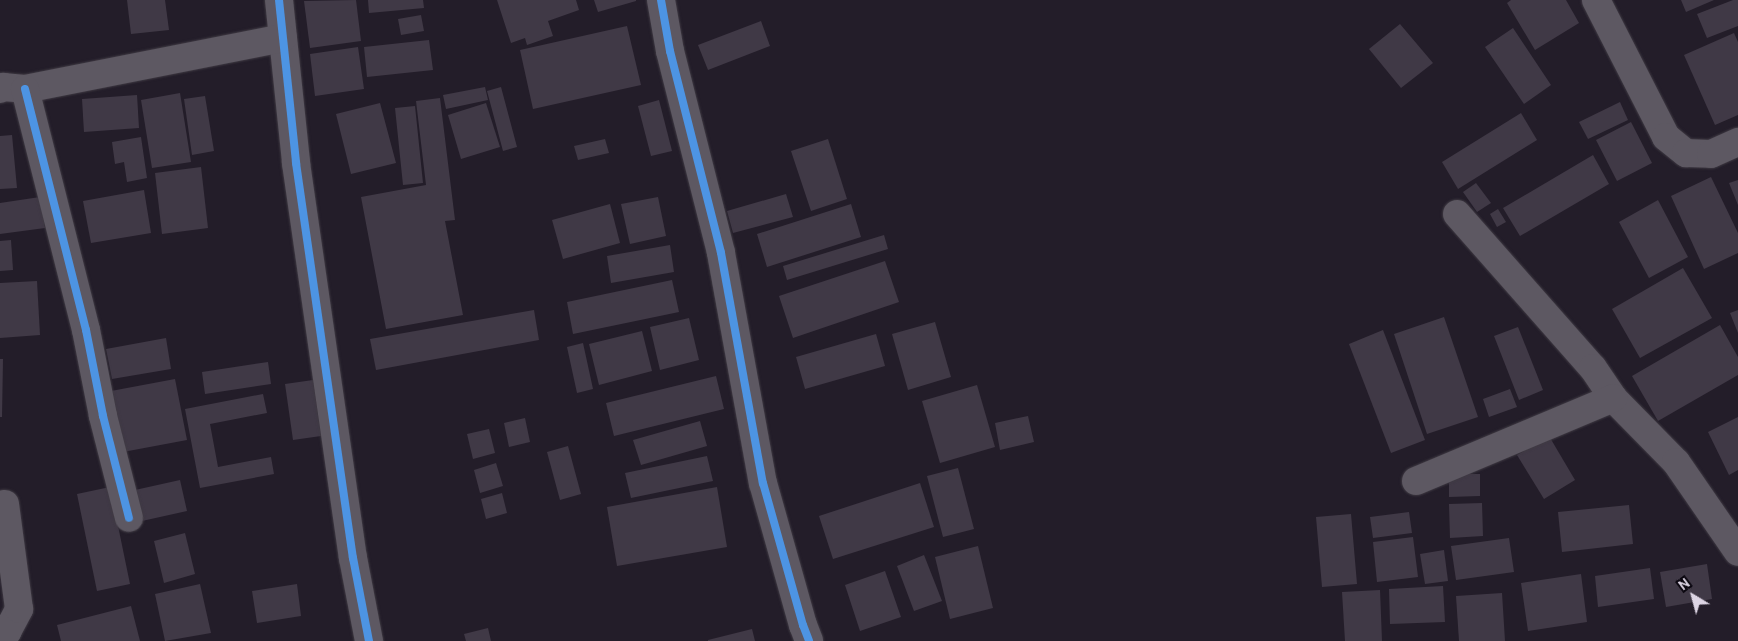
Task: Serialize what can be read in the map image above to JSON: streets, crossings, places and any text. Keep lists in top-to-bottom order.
{
  "north": "top left"
}
